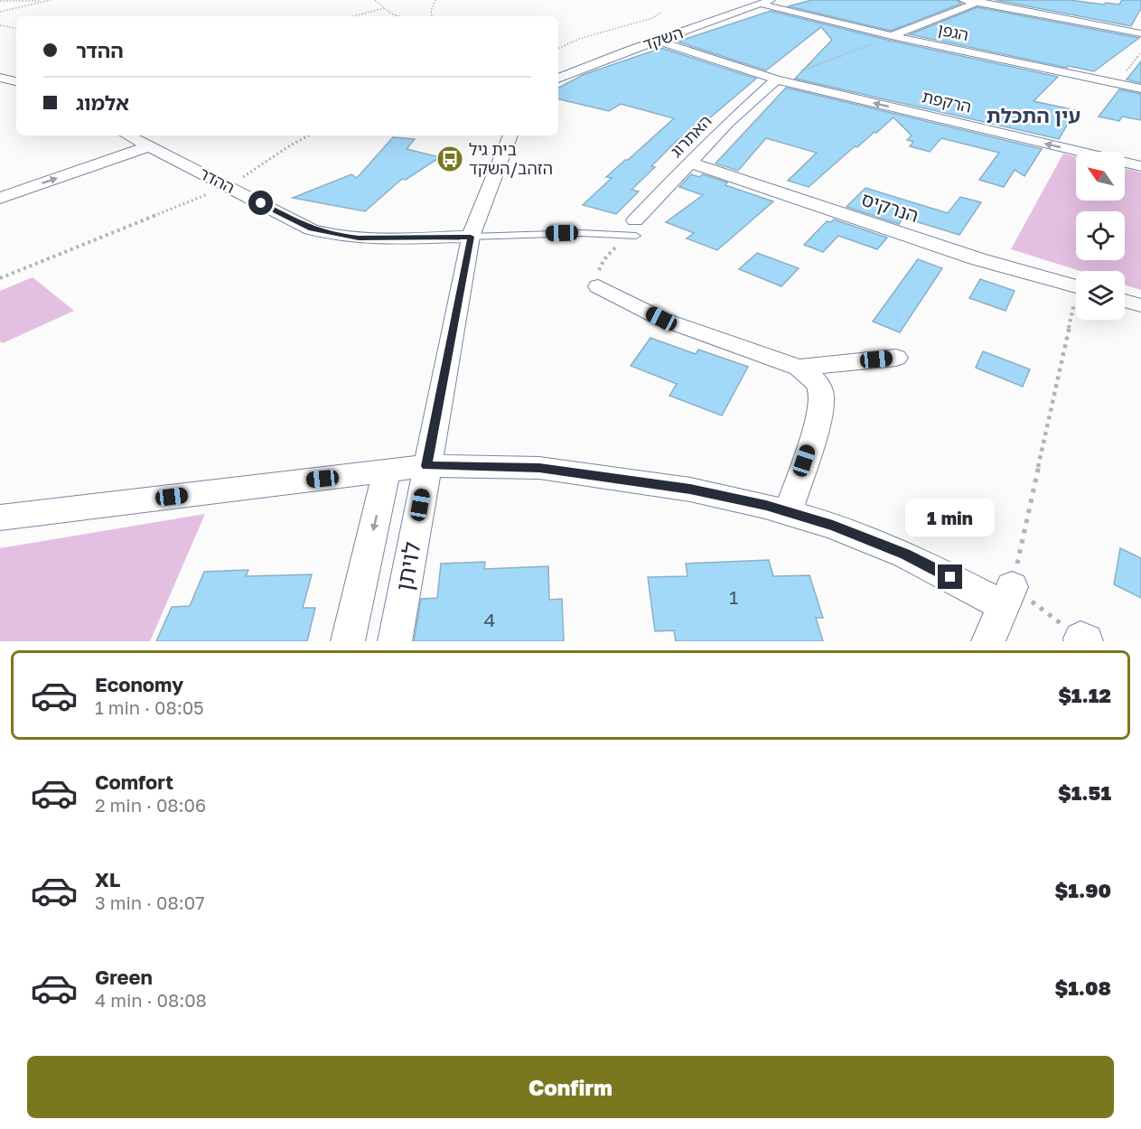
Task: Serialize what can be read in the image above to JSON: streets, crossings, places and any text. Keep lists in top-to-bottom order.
{
  "streets": {
    "street": [
      "הגפן",
      "השקד",
      "הרקפת",
      "האתרוג",
      "ההדר",
      "הנרקיס",
      "לויתן"
    ]
  },
  "crossings": [
    ["הגפן", "השקד"],
    ["השקד", "הרקפת"],
    ["הרקפת", "האתרוג"],
    ["האתרוג", "הנרקיס"],
    ["ההדר", "לויתן"]
  ],
  "districts": ["עין התכלת"],
  "places": {
    "bus stop": ["בית גיל הזהב/השקד"]
  },
  "house_numbers": ["1", "4"],
  "north": "top left",
  "page": {
    "banner": ["ההדר", "אלמוג"],
    "bubble": "1 min",
    "list": [
      {
        "name": "Economy",
        "note": "1 min · 08:05",
        "value": "$1.12"
      },
      {
        "name": "Comfort",
        "note": "2 min · 08:06",
        "value": "$1.51"
      },
      {
        "name": "XL",
        "note": "3 min · 08:07",
        "value": "$1.90"
      },
      {
        "name": "Green",
        "note": "4 min · 08:08",
        "value": "$1.08"
      }
    ],
    "buttons": "Confirm"
  }
}
